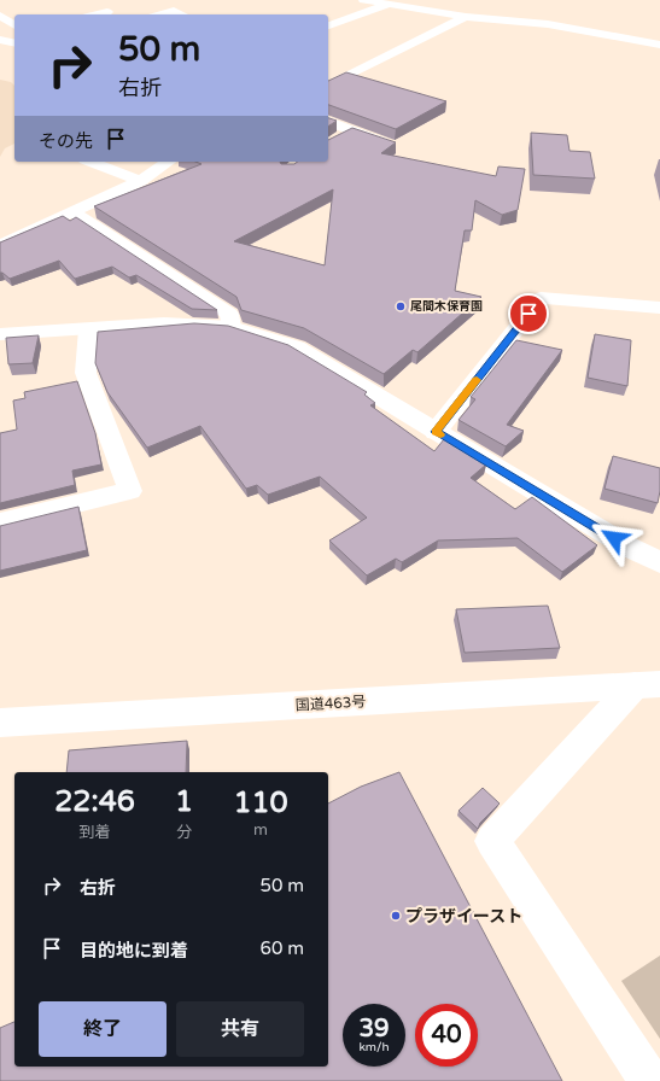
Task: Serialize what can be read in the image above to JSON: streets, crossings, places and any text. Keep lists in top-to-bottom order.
{
  "streets": {
    "main road": ["国道463号"]
  },
  "places": ["尾間木保育園", "プラザイースト"],
  "page": {
    "turn": ["50 m", "右折"],
    "then": "その先",
    "eta": [
      "22:46",
      "到着",
      "1",
      "分",
      "110",
      "m"
    ],
    "list": [
      {
        "name": "右折",
        "value": "50 m"
      },
      {
        "name": "目的地に到着",
        "value": "60 m"
      }
    ],
    "buttons": ["終了", "共有"],
    "speed": "39 km/h",
    "limit": "40"
  }
}
